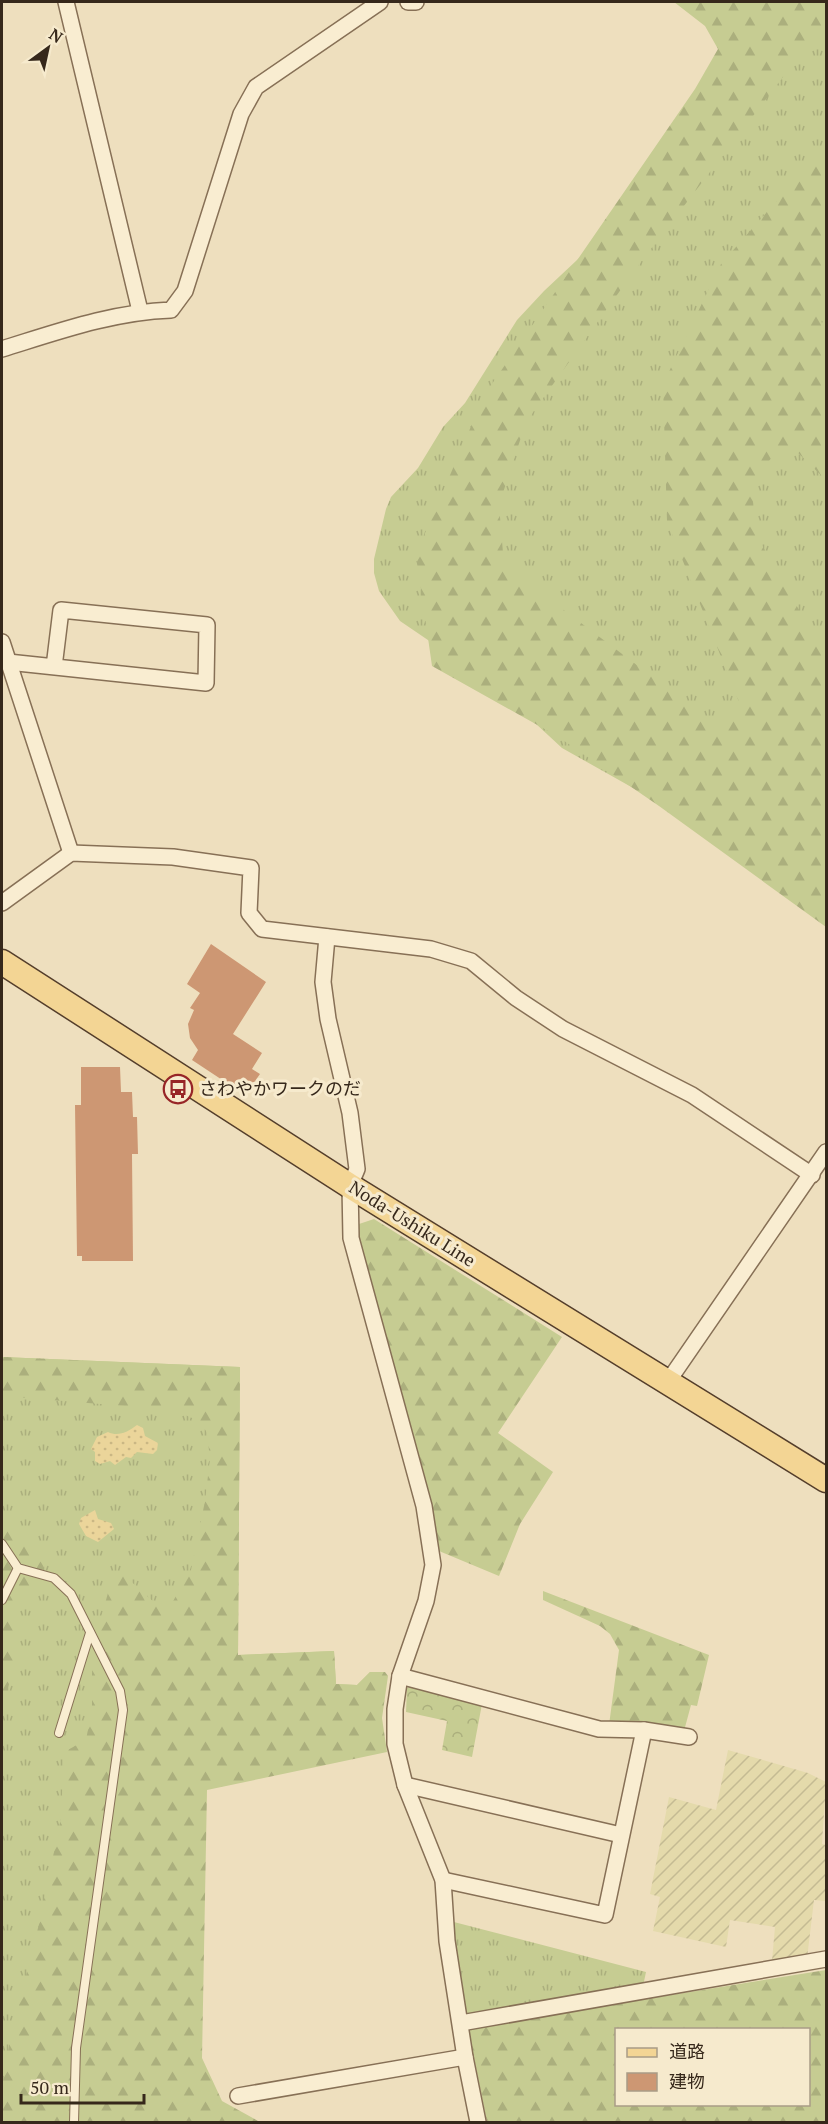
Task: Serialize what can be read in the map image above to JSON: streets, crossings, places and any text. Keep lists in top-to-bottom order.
{
  "streets": {
    "main road": ["Noda-Ushiku Line"]
  },
  "places": {
    "bus stop": ["さわやかワークのだ"]
  },
  "legend": ["道路", "建物"],
  "scale_bar": "50 m",
  "north": "top right"
}
